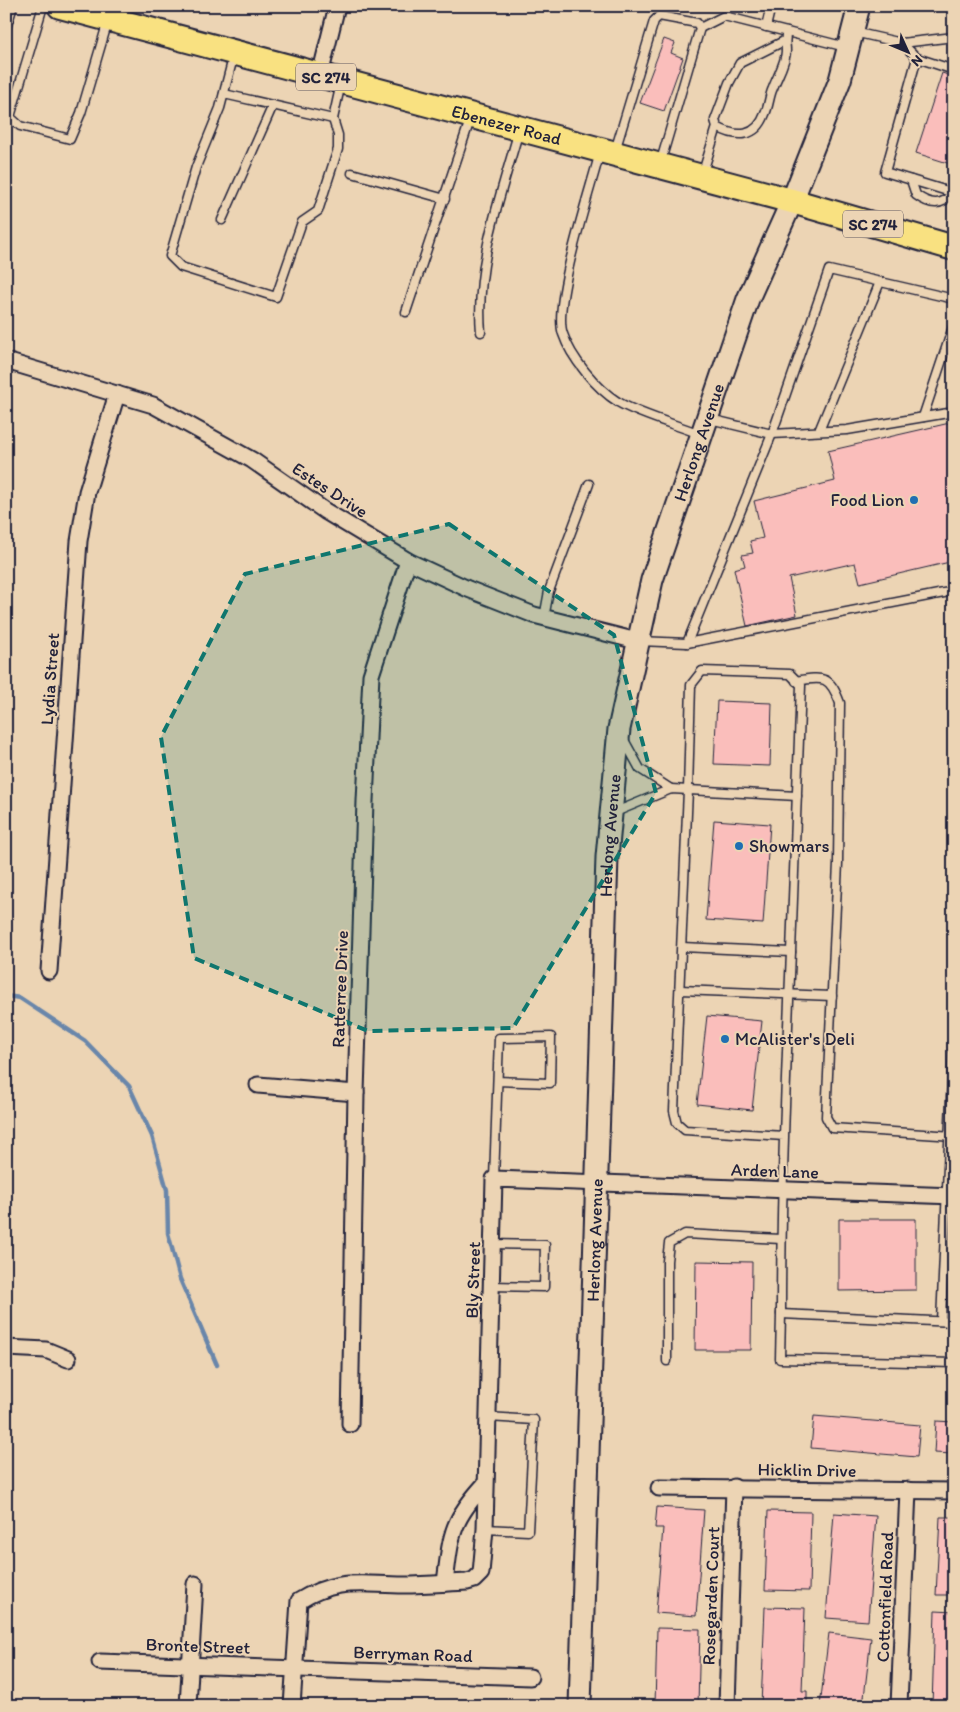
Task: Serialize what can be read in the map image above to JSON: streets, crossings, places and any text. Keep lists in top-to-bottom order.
{
  "streets": {
    "main road": ["SC 274", "Ebenezer Road"],
    "street": [
      "Herlong Avenue",
      "Estes Drive",
      "Lydia Street",
      "Ratterree Drive",
      "Arden Lane",
      "Bly Street",
      "Hicklin Drive",
      "Rosegarden Court",
      "Cottonfield Road",
      "Bronte Street",
      "Berryman Road"
    ]
  },
  "crossings": [
    ["Ebenezer Road", "Herlong Avenue"],
    ["Herlong Avenue", "Estes Drive"],
    ["Herlong Avenue", "Arden Lane"],
    ["Estes Drive", "Lydia Street"],
    ["Estes Drive", "Ratterree Drive"],
    ["Bly Street", "Bronte Street"],
    ["Bly Street", "Berryman Road"],
    ["Hicklin Drive", "Rosegarden Court"],
    ["Hicklin Drive", "Cottonfield Road"],
    ["Bronte Street", "Berryman Road"]
  ],
  "places": ["Food Lion", "Showmars", "McAlister's Deli"],
  "north": "bottom right"
}
